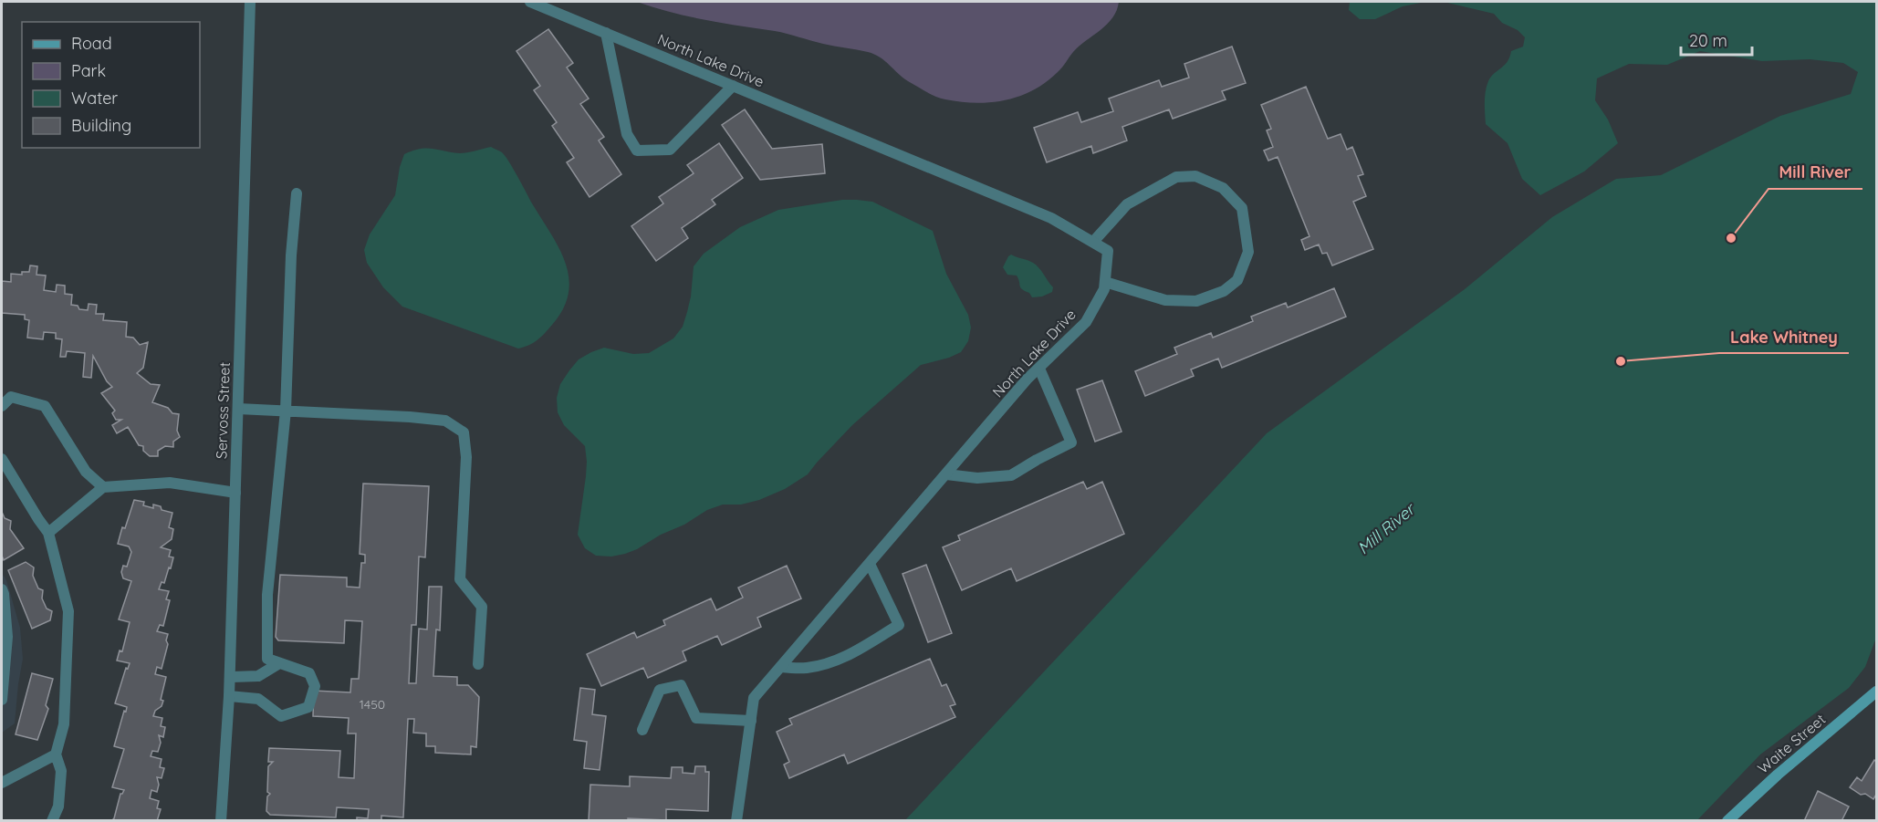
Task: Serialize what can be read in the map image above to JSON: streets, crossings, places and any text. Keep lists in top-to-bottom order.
{
  "streets": {
    "street": ["North Lake Drive", "Servoss Street", "Waite Street"]
  },
  "water": ["Mill River"],
  "places": ["Mill River", "Lake Whitney"],
  "house_numbers": ["1450"],
  "legend": [
    "Road",
    "Park",
    "Water",
    "Building"
  ],
  "scale_bar": "20 m"
}
